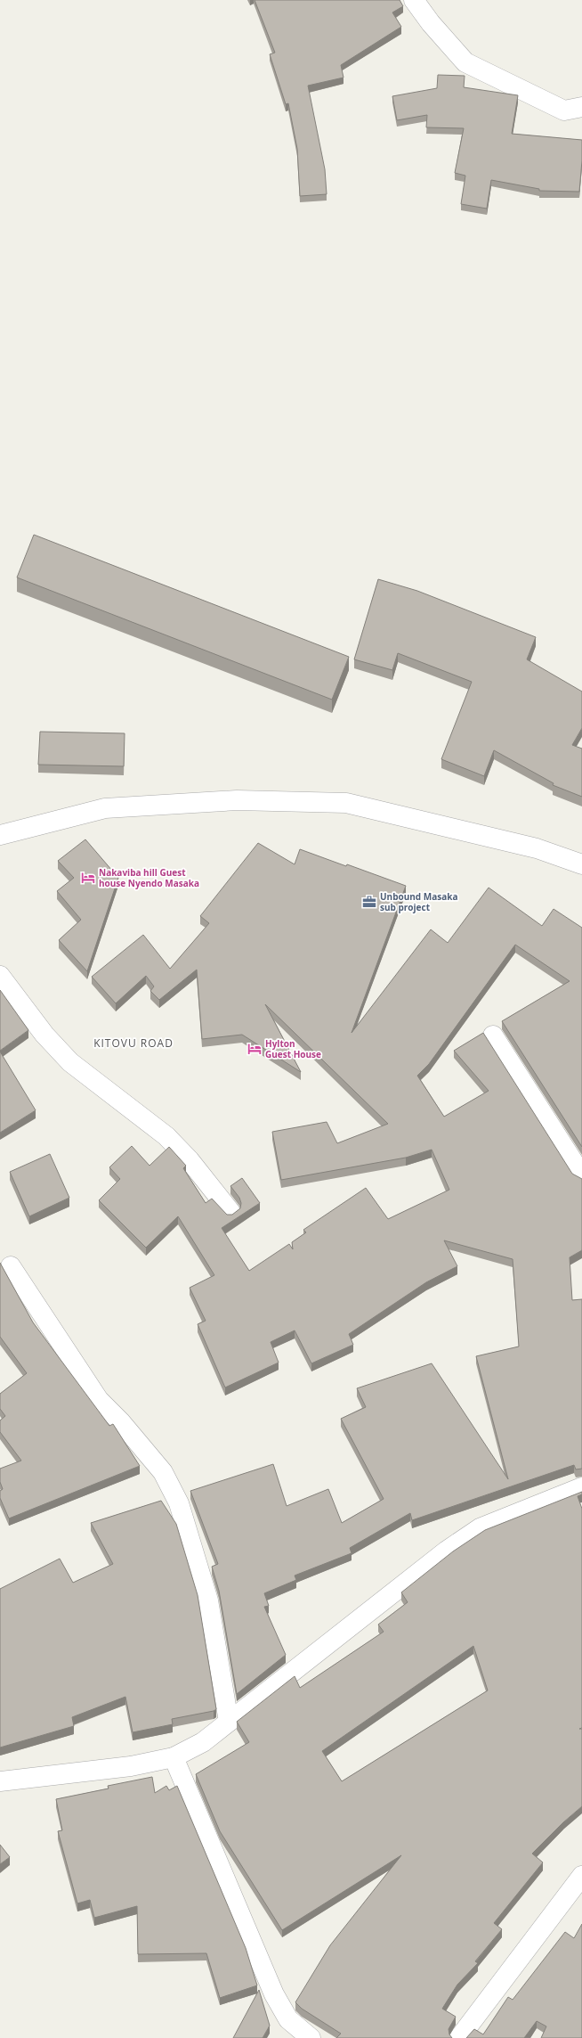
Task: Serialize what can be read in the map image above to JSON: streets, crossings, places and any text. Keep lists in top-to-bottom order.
{
  "districts": ["KITOVU ROAD"],
  "places": {
    "hotel": ["Nakaviba hill Guest house Nyendo Masaka", "Hylton Guest House"],
    "office": ["Unbound Masaka sub project"]
  }
}
